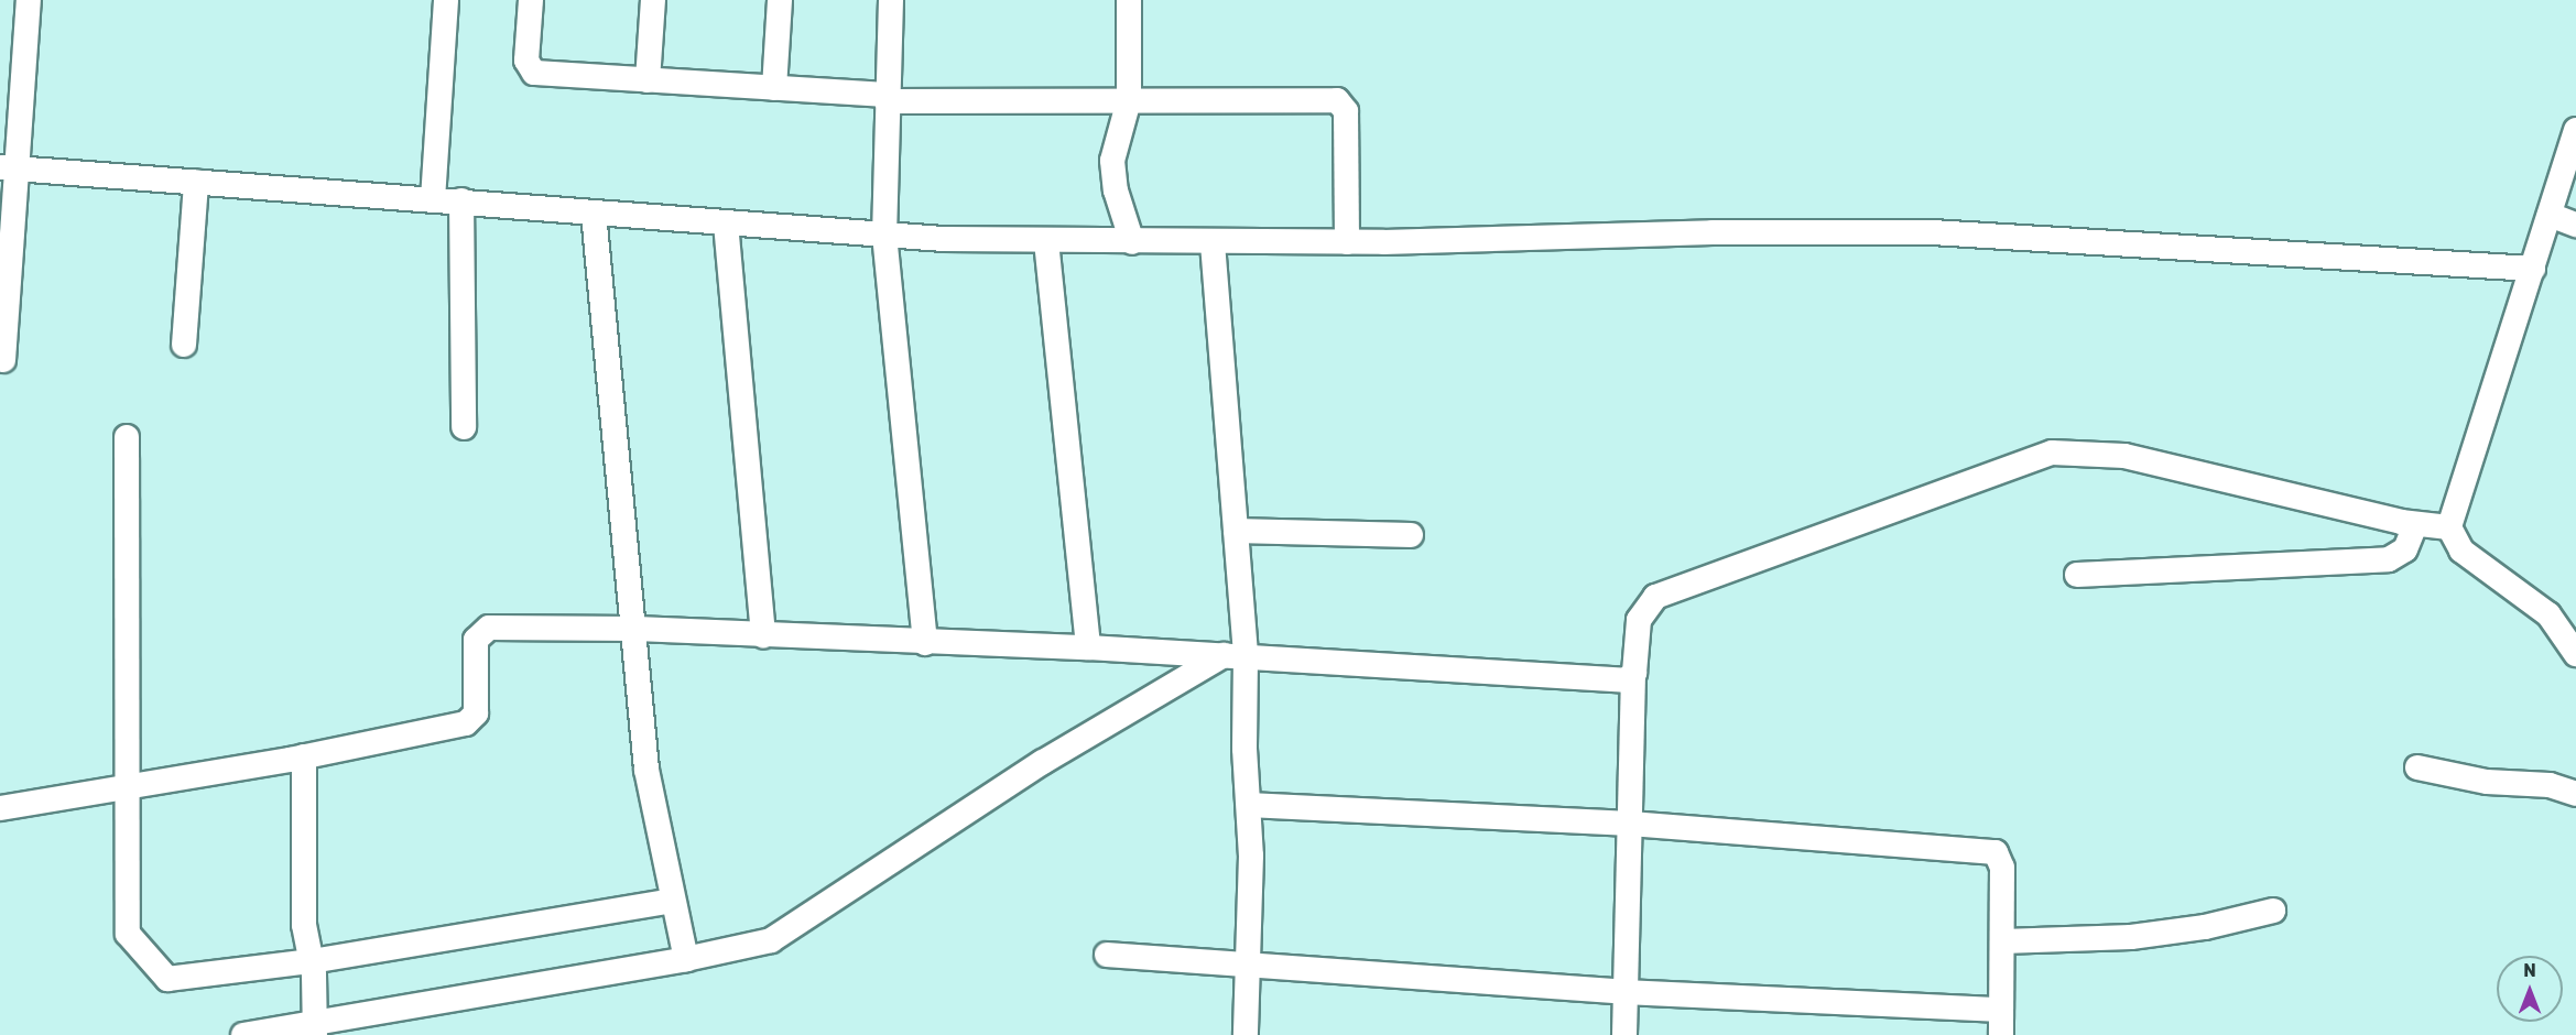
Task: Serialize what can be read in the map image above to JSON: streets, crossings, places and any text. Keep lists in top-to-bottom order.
{
  "north": "top"
}
